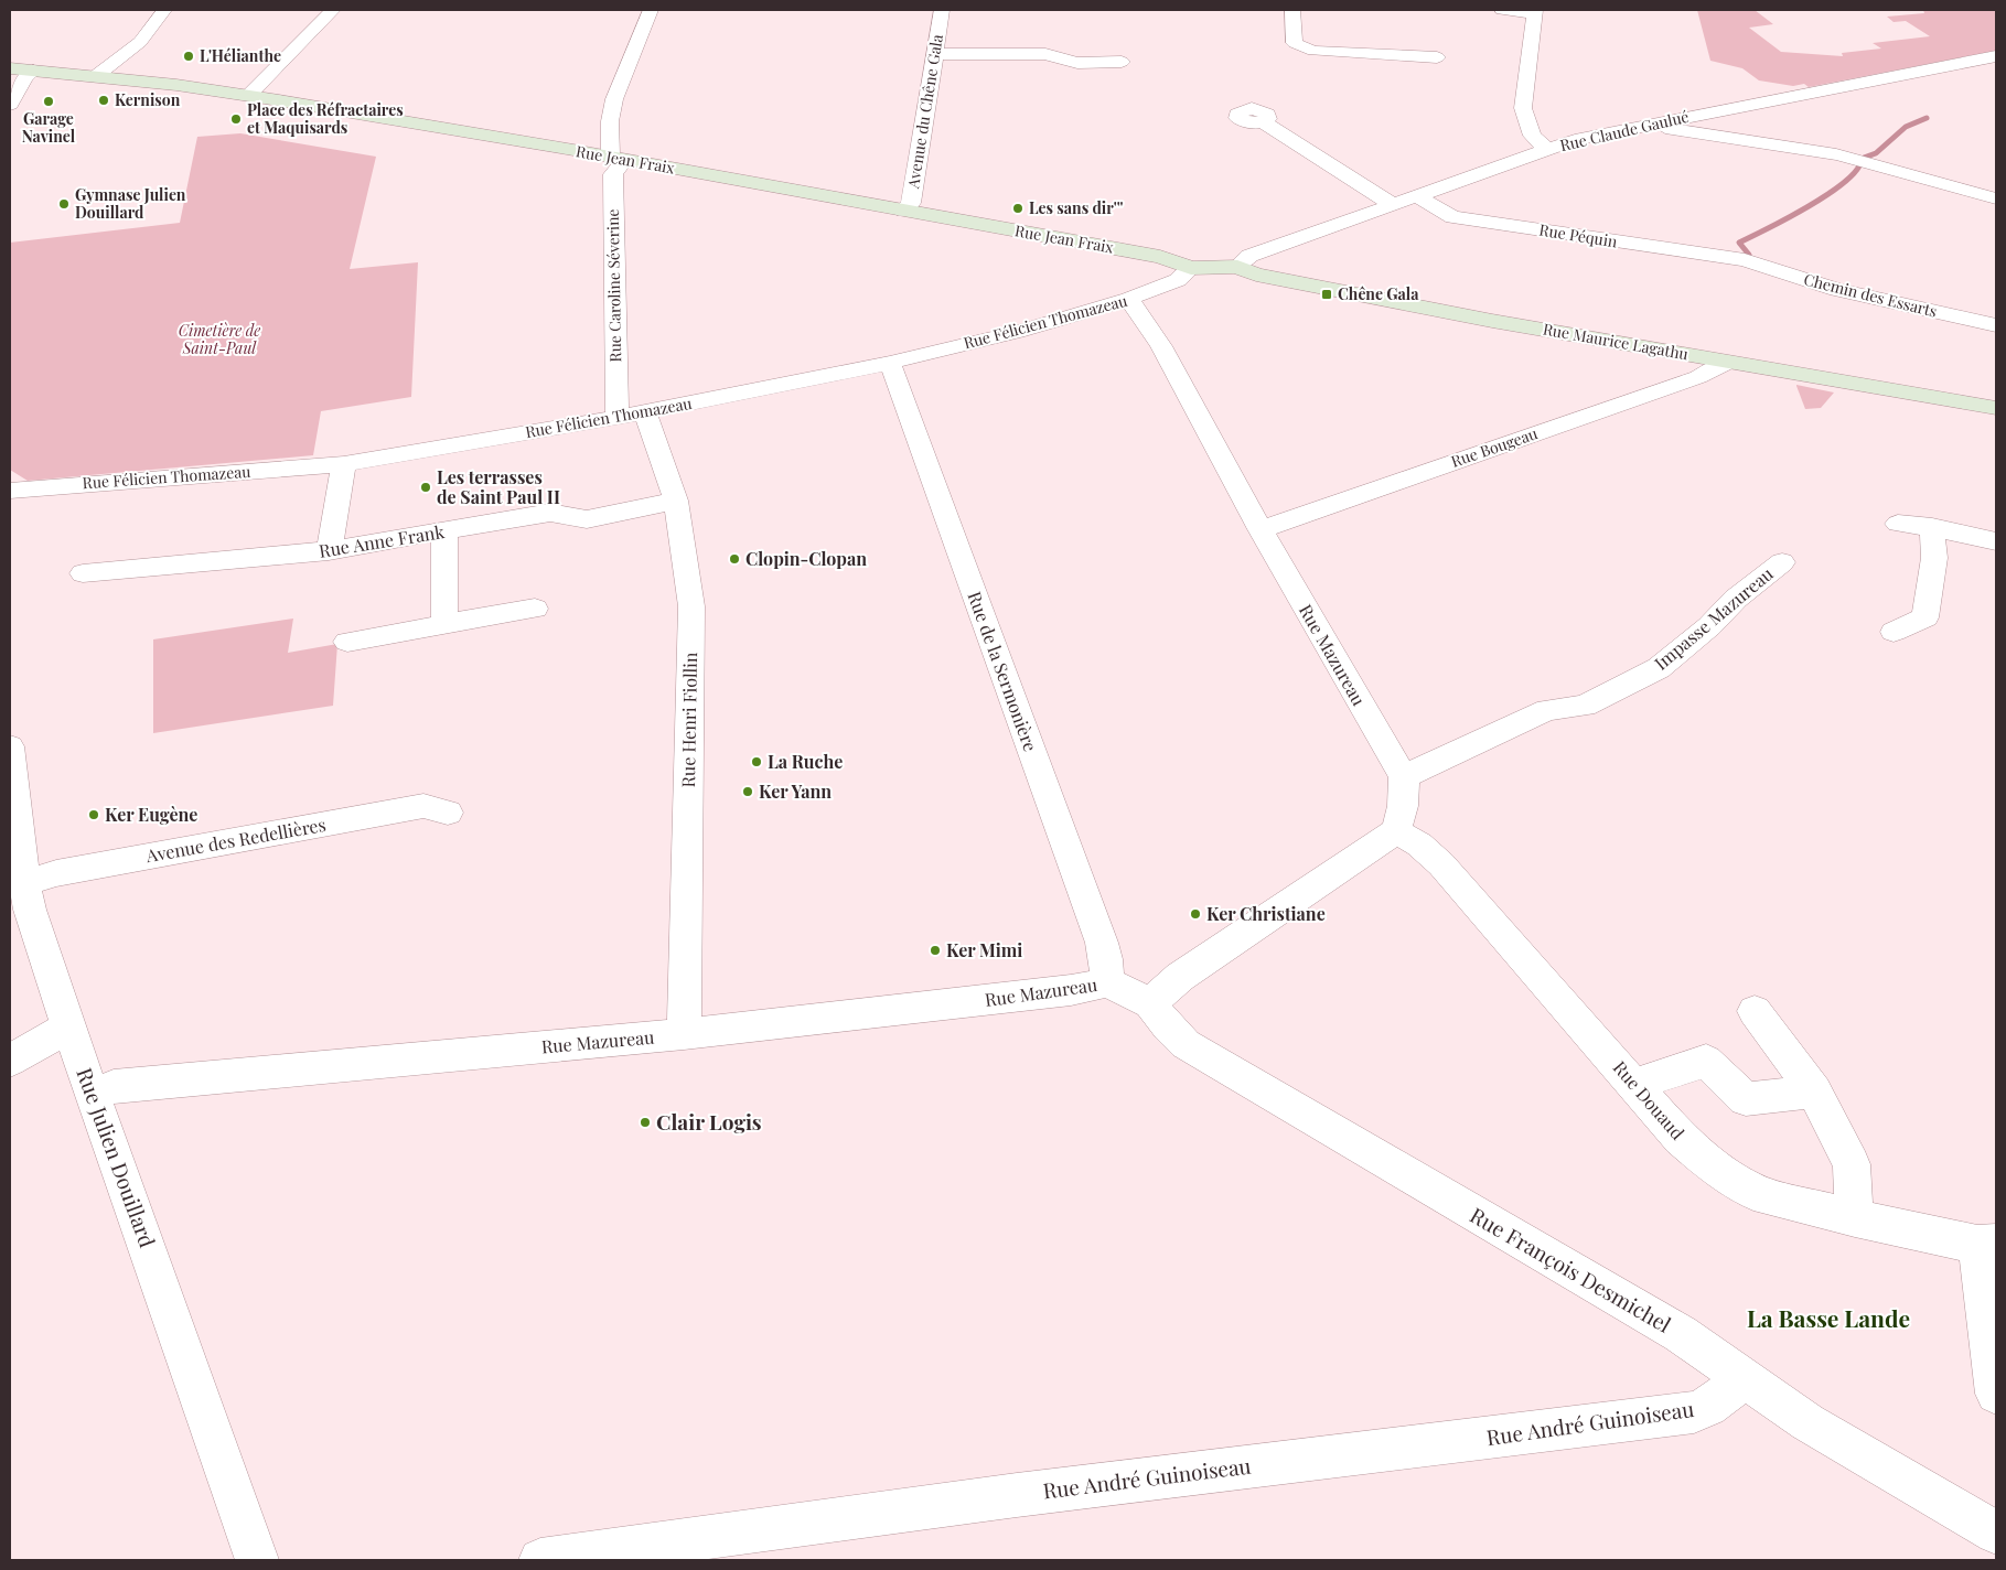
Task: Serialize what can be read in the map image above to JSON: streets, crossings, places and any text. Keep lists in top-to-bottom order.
{
  "streets": {
    "street": [
      "Avenue du Chêne Gala",
      "Rue Claude Gaulué",
      "Rue Jean Fraix",
      "Rue Péquin",
      "Rue Caroline Séverine",
      "Chemin des Essarts",
      "Rue Félicien Thomazeau",
      "Rue Maurice Lagathu",
      "Rue Bougeau",
      "Rue Anne Frank",
      "Impasse Mazureau",
      "Rue Mazureau",
      "Rue de la Sermonière",
      "Rue Henri Fiollin",
      "Avenue des Redellières",
      "Rue Douaud",
      "Rue Julien Douillard",
      "Rue François Desmichel",
      "Rue André Guinoiseau"
    ]
  },
  "crossings": [
    ["Avenue du Chêne Gala", "Rue Jean Fraix"],
    ["Rue Claude Gaulué", "Rue Jean Fraix"],
    ["Rue Claude Gaulué", "Rue Péquin"],
    ["Rue Claude Gaulué", "Rue Maurice Lagathu"],
    ["Rue Jean Fraix", "Rue Caroline Séverine"],
    ["Rue Jean Fraix", "Rue Félicien Thomazeau"],
    ["Rue Jean Fraix", "Rue Maurice Lagathu"],
    ["Rue Péquin", "Chemin des Essarts"],
    ["Rue Caroline Séverine", "Rue Félicien Thomazeau"],
    ["Rue Caroline Séverine", "Rue Henri Fiollin"],
    ["Rue Félicien Thomazeau", "Rue Mazureau"],
    ["Rue Félicien Thomazeau", "Rue de la Sermonière"],
    ["Rue Félicien Thomazeau", "Rue Henri Fiollin"],
    ["Rue Maurice Lagathu", "Rue Bougeau"],
    ["Rue Bougeau", "Rue Mazureau"],
    ["Rue Anne Frank", "Rue Henri Fiollin"],
    ["Impasse Mazureau", "Rue Mazureau"],
    ["Rue Mazureau", "Rue de la Sermonière"],
    ["Rue Mazureau", "Rue Henri Fiollin"],
    ["Rue Mazureau", "Rue Julien Douillard"],
    ["Rue Mazureau", "Rue François Desmichel"],
    ["Avenue des Redellières", "Rue Julien Douillard"],
    ["Rue François Desmichel", "Rue André Guinoiseau"]
  ],
  "districts": ["La Basse Lande"],
  "parks": ["Cimetière de Saint-Paul"],
  "places": {
    "other": [
      "L'Hélianthe",
      "Kernison",
      "Garage Navinel",
      "Place des Réfractaires et Maquisards",
      "Gymnase Julien Douillard",
      "Les sans dir'''",
      "Les terrasses de Saint Paul II",
      "Clopin-Clopan",
      "La Ruche",
      "Ker Yann",
      "Ker Eugène",
      "Ker Christiane",
      "Ker Mimi",
      "Clair Logis"
    ],
    "transit": ["Chêne Gala"]
  }
}
